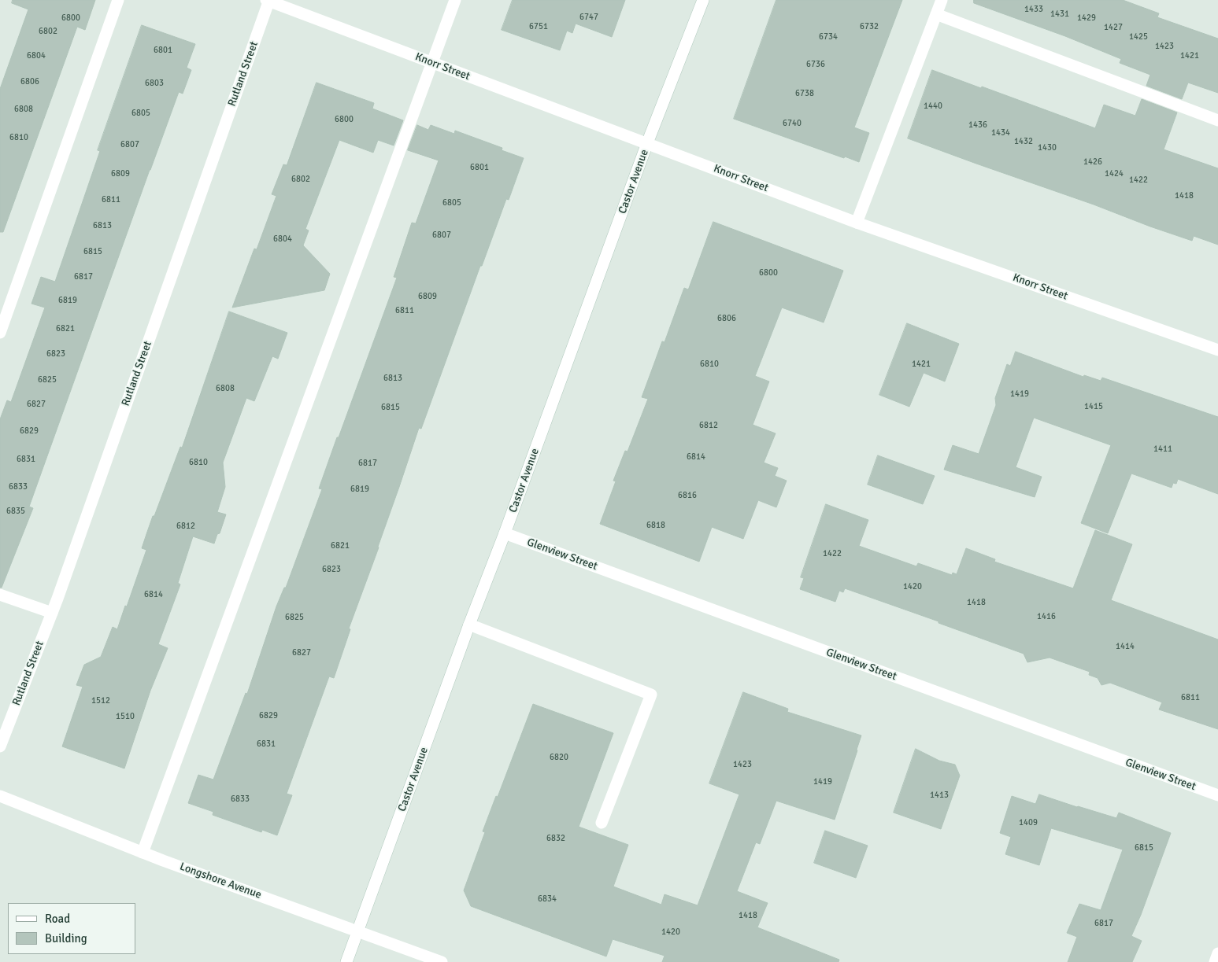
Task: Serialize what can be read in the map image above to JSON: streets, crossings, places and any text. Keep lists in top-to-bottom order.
{
  "streets": {
    "street": [
      "Knorr Street",
      "Rutland Street",
      "Castor Avenue",
      "Glenview Street",
      "Longshore Avenue"
    ]
  },
  "crossings": [
    ["Knorr Street", "Rutland Street"],
    ["Knorr Street", "Castor Avenue"],
    ["Castor Avenue", "Glenview Street"],
    ["Castor Avenue", "Longshore Avenue"]
  ],
  "house_numbers": [
    "1433",
    "1431",
    "6747",
    "6800",
    "1429",
    "6751",
    "6732",
    "1427",
    "6802",
    "6734",
    "1425",
    "1423",
    "6801",
    "6804",
    "1421",
    "6736",
    "6806",
    "6803",
    "6738",
    "1440",
    "6808",
    "6805",
    "6800",
    "6740",
    "1436",
    "1434",
    "6810",
    "1432",
    "6807",
    "1430",
    "1426",
    "6801",
    "6809",
    "1424",
    "6802",
    "1422",
    "1418",
    "6811",
    "6805",
    "6813",
    "6807",
    "6804",
    "6815",
    "6800",
    "6817",
    "6809",
    "6819",
    "6811",
    "6806",
    "6821",
    "6823",
    "6810",
    "1421",
    "6813",
    "6825",
    "6808",
    "1419",
    "6827",
    "1415",
    "6815",
    "6812",
    "6829",
    "1411",
    "6814",
    "6831",
    "6810",
    "6817",
    "6833",
    "6819",
    "6816",
    "6835",
    "6818",
    "6812",
    "6821",
    "1422",
    "6823",
    "1420",
    "6814",
    "1418",
    "1416",
    "6825",
    "1414",
    "6827",
    "6811",
    "1512",
    "6829",
    "1510",
    "6831",
    "6820",
    "1423",
    "1419",
    "1413",
    "6833",
    "1409",
    "6832",
    "6815",
    "6834",
    "1418",
    "6817",
    "1420"
  ],
  "legend": ["Road", "Building"]
}
